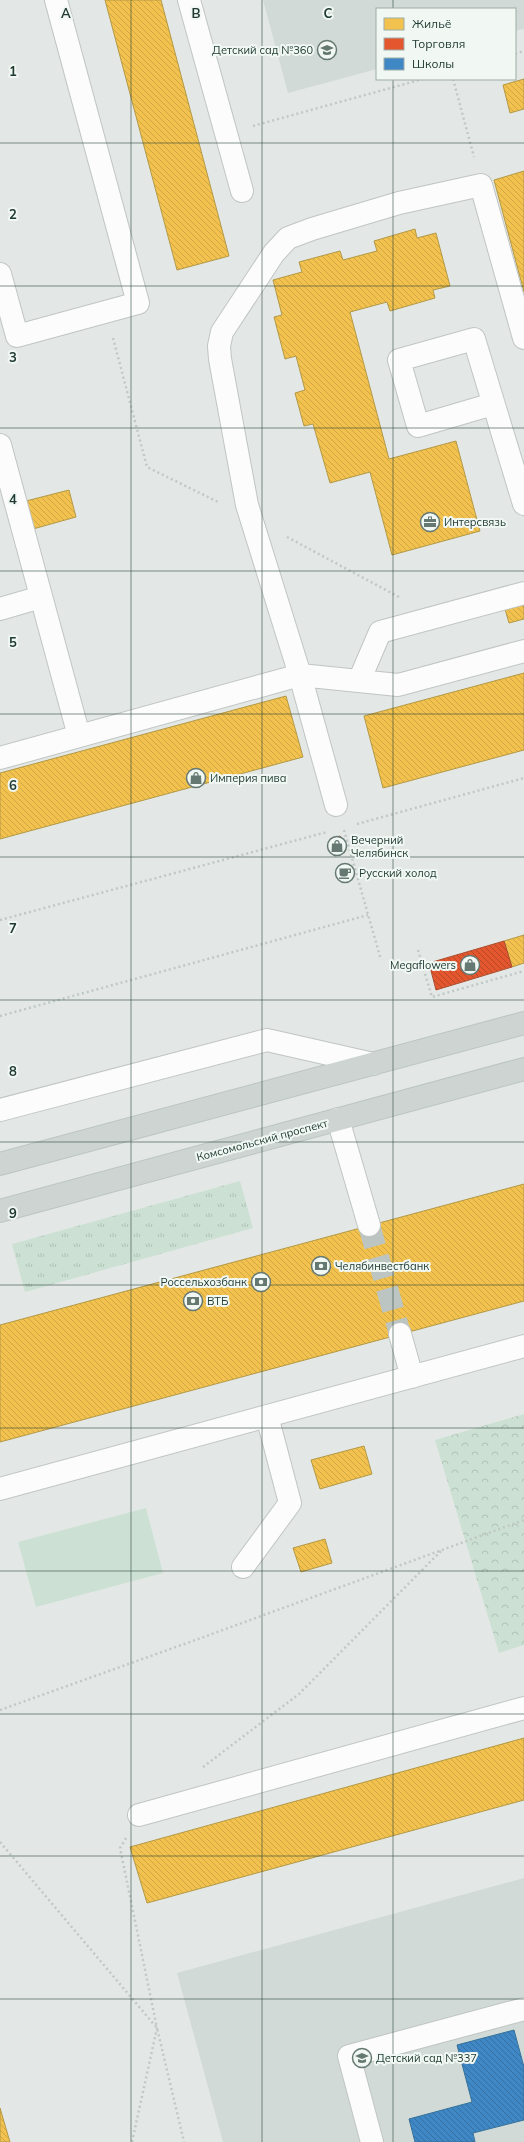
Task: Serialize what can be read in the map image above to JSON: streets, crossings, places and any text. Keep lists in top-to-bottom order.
{
  "streets": {
    "main road": ["Комсомольский проспект"]
  },
  "places": {
    "school or university": ["Детский сад №360", "Детский сад №337"],
    "office": ["Интерсвязь"],
    "shop": ["Империя пива", "Вечерний Челябинск", "Megaflowers"],
    "cafe": ["Русский холод"],
    "bank": ["Челябинвестбанк", "Россельхозбанк", "ВТБ"]
  },
  "legend": ["Жильё", "Торговля", "Школы"],
  "grid": {
    "columns": ["A", "B", "C"],
    "rows": [
      "1",
      "2",
      "3",
      "4",
      "5",
      "6",
      "7",
      "8",
      "9"
    ]
  }
}
